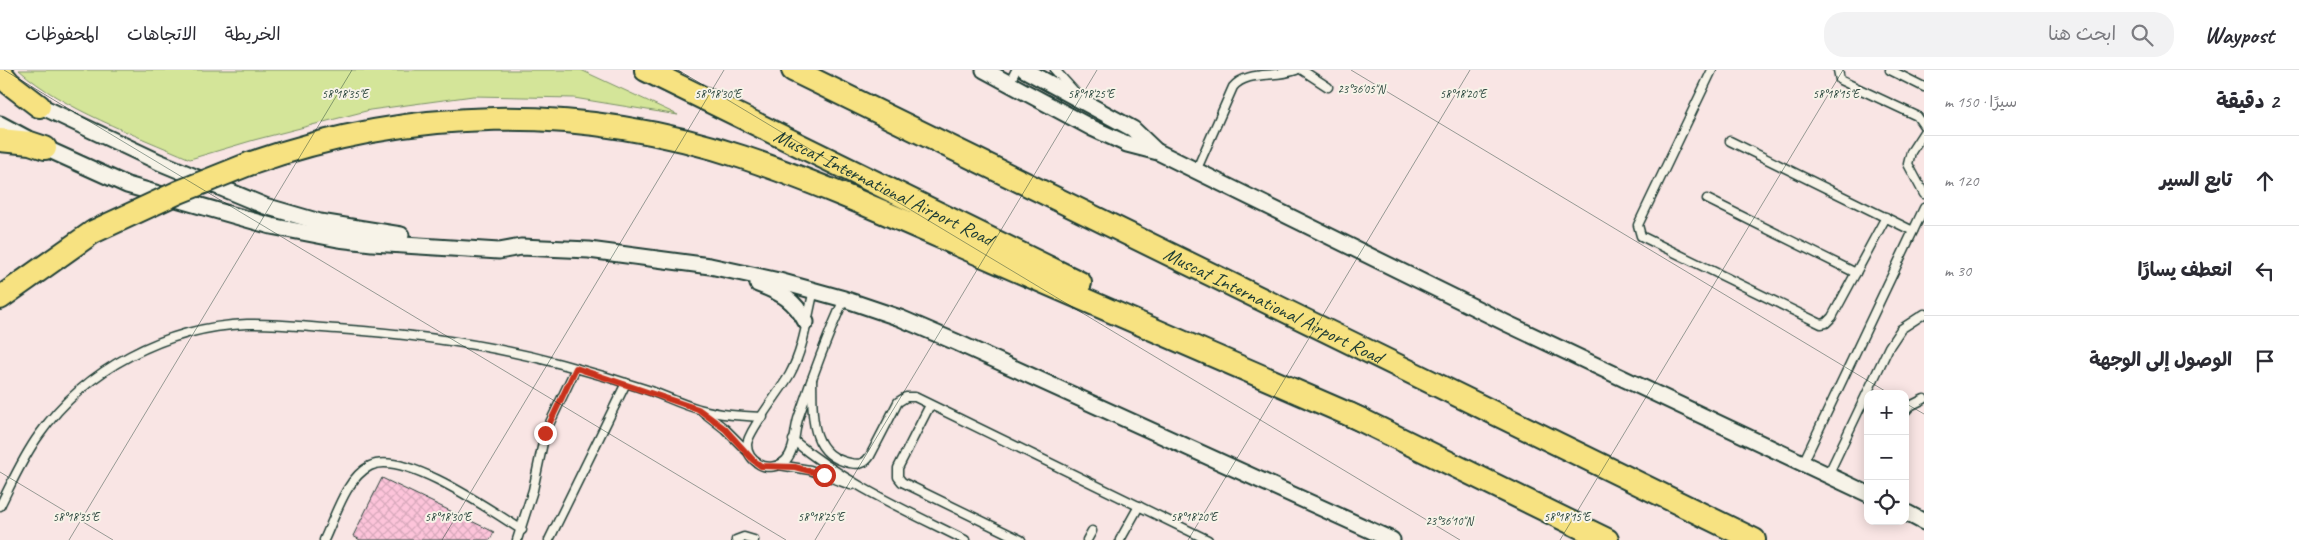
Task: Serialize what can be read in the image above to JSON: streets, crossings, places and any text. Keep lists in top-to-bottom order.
{
  "streets": {
    "main road": ["Muscat International Airport Road"]
  },
  "page": {
    "header": "Waypost",
    "search": "ابحث هنا",
    "nav": ["الخريطة", "الاتجاهات", "المحفوظات"],
    "heading": ["2 دقيقة", "سيرًا · 150 m"],
    "list": [
      ["تابع السير", "120 m"],
      ["انعطف يسارًا", "30 m"],
      "الوصول إلى الوجهة"
    ],
    "map_buttons": ["+", "−"]
  },
  "coordinates": [
    "23°36'05\"N",
    "58°18'35\"E",
    "58°18'30\"E",
    "58°18'25\"E",
    "58°18'20\"E",
    "58°18'15\"E",
    "23°36'10\"N"
  ]
}
